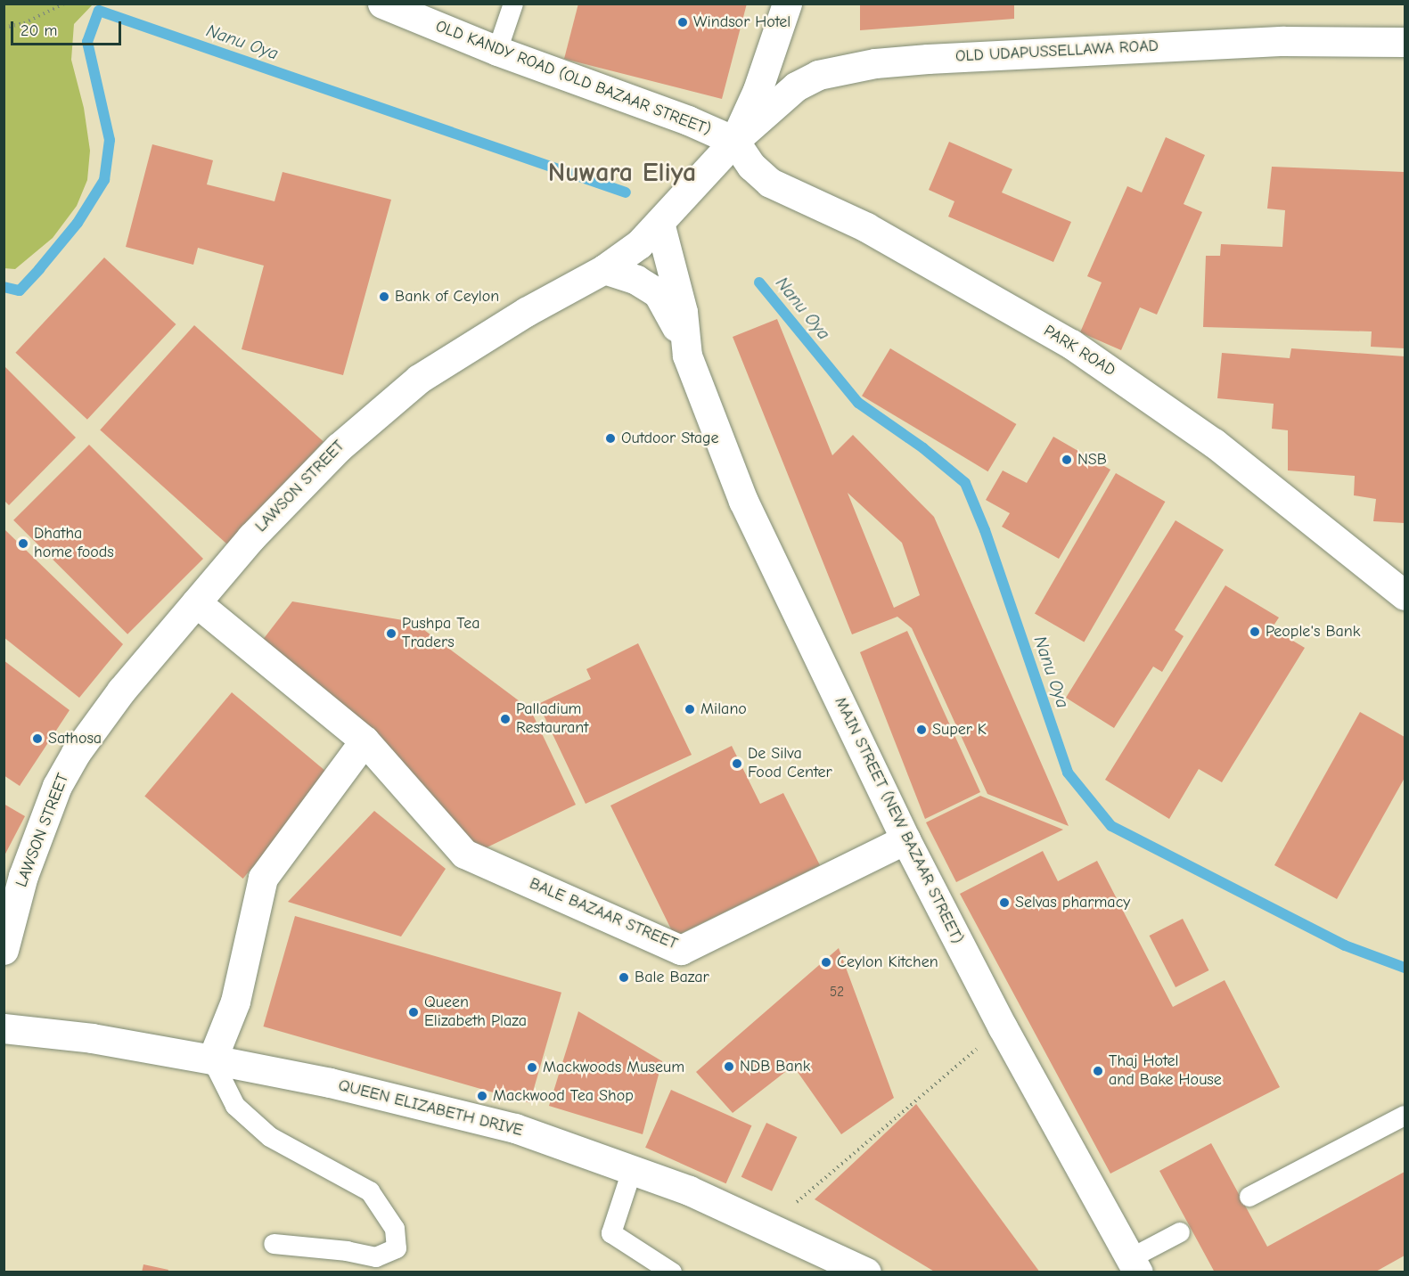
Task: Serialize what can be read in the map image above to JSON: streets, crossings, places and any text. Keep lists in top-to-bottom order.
{
  "streets": {
    "main road": [
      "OLD UDAPUSSELLAWA ROAD",
      "OLD KANDY ROAD (OLD BAZAAR STREET)",
      "PARK ROAD",
      "LAWSON STREET",
      "MAIN STREET (NEW BAZAAR STREET)",
      "BALE BAZAAR STREET",
      "QUEEN ELIZABETH DRIVE"
    ]
  },
  "crossings": [
    ["OLD UDAPUSSELLAWA ROAD", "OLD KANDY ROAD (OLD BAZAAR STREET)"],
    ["OLD UDAPUSSELLAWA ROAD", "PARK ROAD"],
    ["OLD UDAPUSSELLAWA ROAD", "LAWSON STREET"],
    ["OLD KANDY ROAD (OLD BAZAAR STREET)", "PARK ROAD"],
    ["OLD KANDY ROAD (OLD BAZAAR STREET)", "LAWSON STREET"],
    ["PARK ROAD", "LAWSON STREET"],
    ["LAWSON STREET", "MAIN STREET (NEW BAZAAR STREET)"],
    ["MAIN STREET (NEW BAZAAR STREET)", "BALE BAZAAR STREET"]
  ],
  "districts": ["Nuwara Eliya"],
  "water": ["Nanu Oya"],
  "places": [
    "Windsor Hotel",
    "Bank of Ceylon",
    "Outdoor Stage",
    "NSB",
    "Dhatha home foods",
    "People's Bank",
    "Pushpa Tea Traders",
    "Milano",
    "Palladium Restaurant",
    "Super K",
    "Sathosa",
    "De Silva Food Center",
    "Selvas pharmacy",
    "Ceylon Kitchen",
    "Bale Bazar",
    "Queen Elizabeth Plaza",
    "NDB Bank",
    "Mackwoods Museum",
    "Thaj Hotel and Bake House",
    "Mackwood Tea Shop"
  ],
  "house_numbers": ["52"],
  "scale_bar": "20 m"
}
